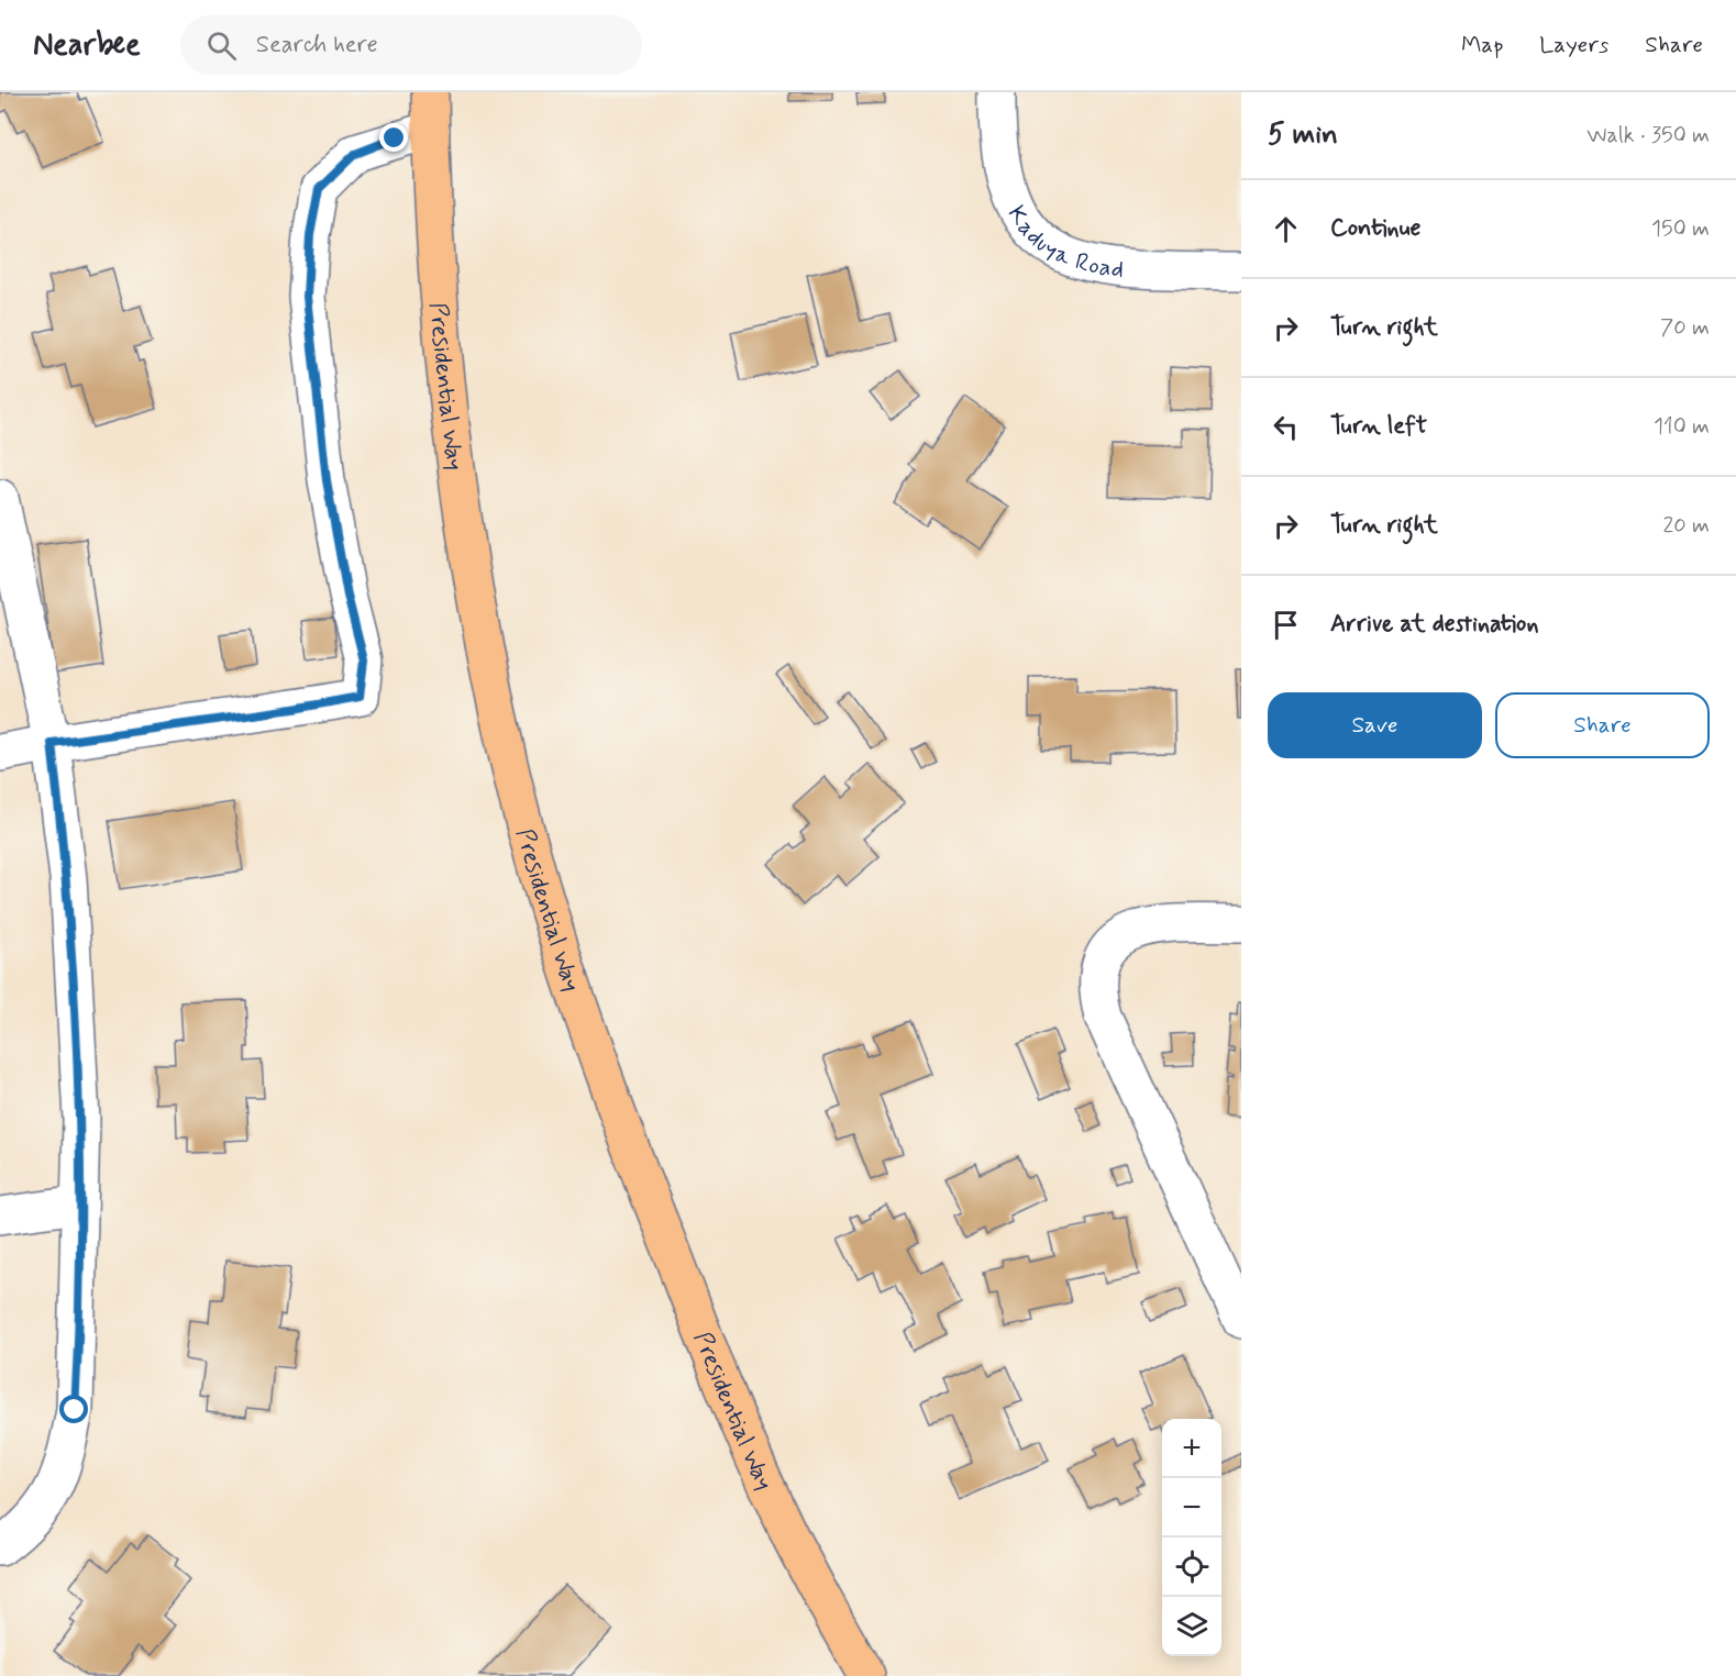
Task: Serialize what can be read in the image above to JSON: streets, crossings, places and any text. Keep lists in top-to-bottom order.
{
  "streets": {
    "main road": ["Presidential Way"],
    "street": ["Kaduya Road"]
  },
  "page": {
    "header": "Nearbee",
    "search": "Search here",
    "nav": ["Map", "Layers", "Share"],
    "heading": ["5 min", "Walk · 350 m"],
    "list": [
      ["Continue", "150 m"],
      ["Turn right", "70 m"],
      ["Turn left", "110 m"],
      ["Turn right", "20 m"],
      "Arrive at destination"
    ],
    "buttons": ["Save", "Share"],
    "map_buttons": ["+", "−"]
  }
}
